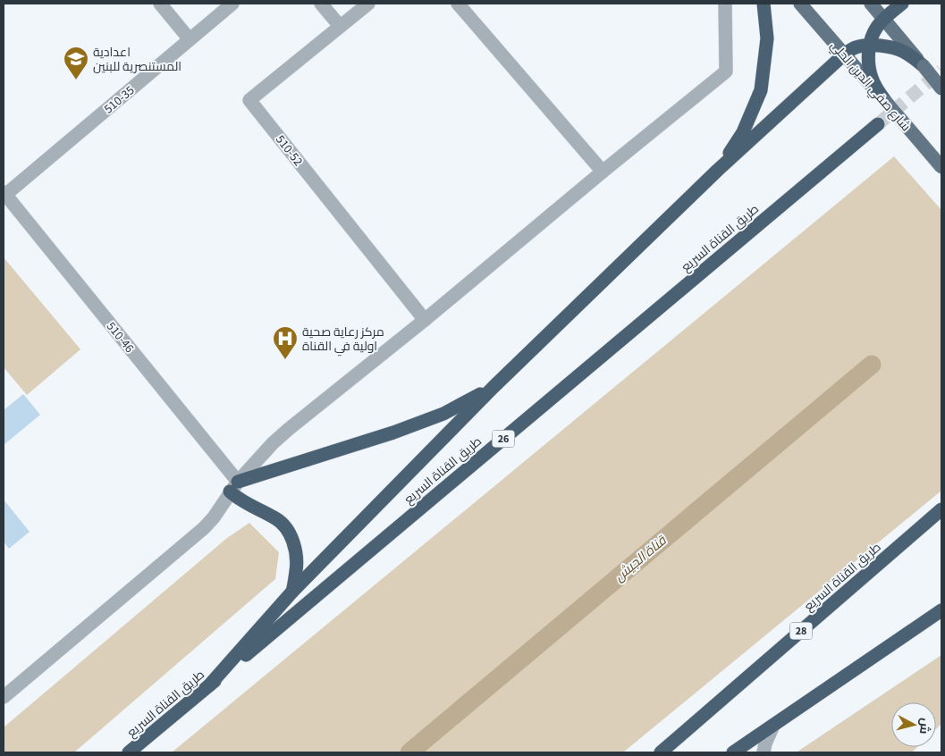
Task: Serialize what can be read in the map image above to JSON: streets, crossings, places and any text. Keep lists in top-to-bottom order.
{
  "streets": {
    "highway": ["طريق القناة السريع", "26", "28"],
    "main road": ["شارع صفي الدين الحلي"],
    "street": ["510-35", "510-52", "510-46"]
  },
  "crossings": [
    ["510-35", "510-46"]
  ],
  "water": ["قناة الجيش"],
  "places": {
    "school or university": ["اعدادية المستنصرية للبنين"],
    "hospital": ["مركز رعاية صحية اولية في القناة"]
  },
  "north": "right"
}
